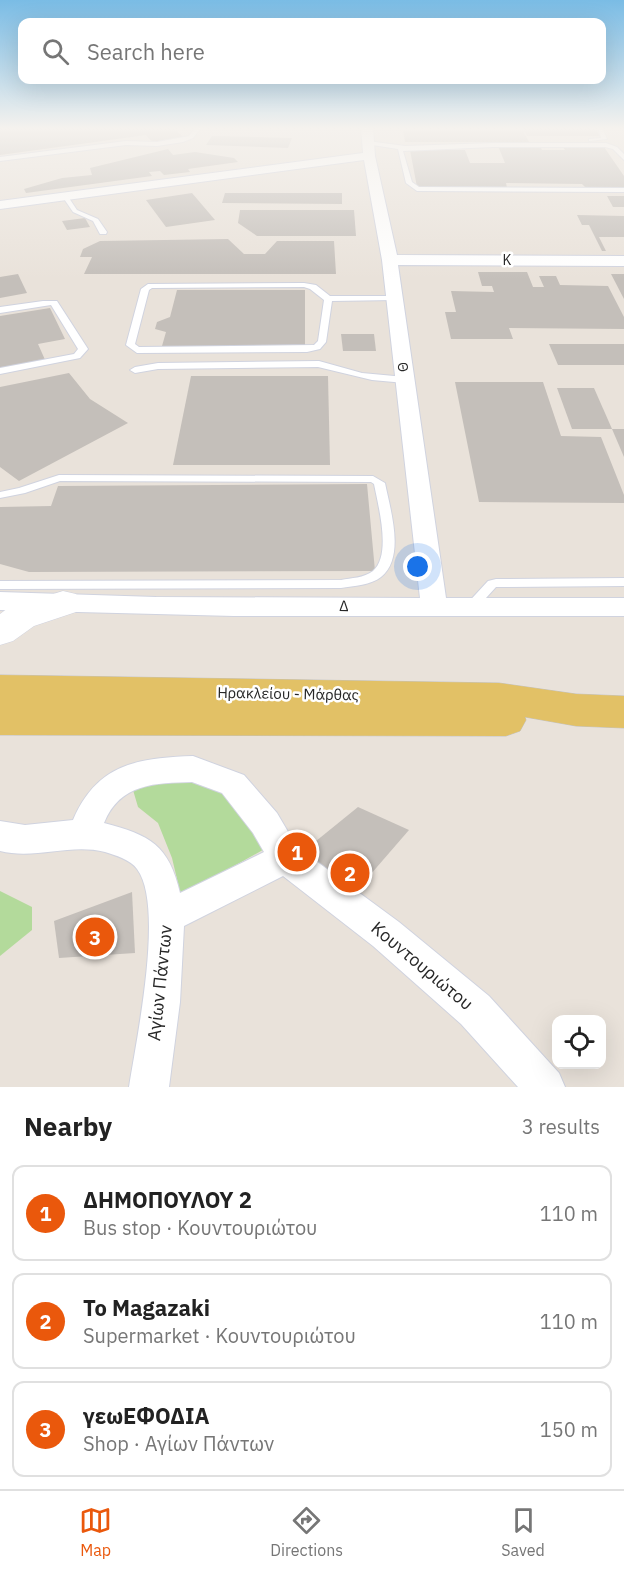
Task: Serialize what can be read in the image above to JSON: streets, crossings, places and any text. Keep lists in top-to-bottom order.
{
  "streets": {
    "main road": ["Ηρακλείου - Μάρθας"],
    "street": [
      "Κ",
      "Θ",
      "Δ",
      "Κουντουριώτου",
      "Αγίων Πάντων"
    ]
  },
  "crossings": [
    ["Κ", "Θ"],
    ["Θ", "Δ"]
  ],
  "page": {
    "search": "Search here",
    "pins": ["1", "2", "3"],
    "heading": ["Nearby", "3 results"],
    "list": [
      {
        "mark": "1",
        "name": "ΔΗΜΟΠΟΥΛΟΥ 2",
        "note": "Bus stop · Κουντουριώτου",
        "value": "110 m"
      },
      {
        "mark": "2",
        "name": "To Magazaki",
        "note": "Supermarket · Κουντουριώτου",
        "value": "110 m"
      },
      {
        "mark": "3",
        "name": "γεωΕΦΟΔΙΑ",
        "note": "Shop · Αγίων Πάντων",
        "value": "150 m"
      }
    ],
    "nav": ["Map", "Directions", "Saved"]
  }
}
